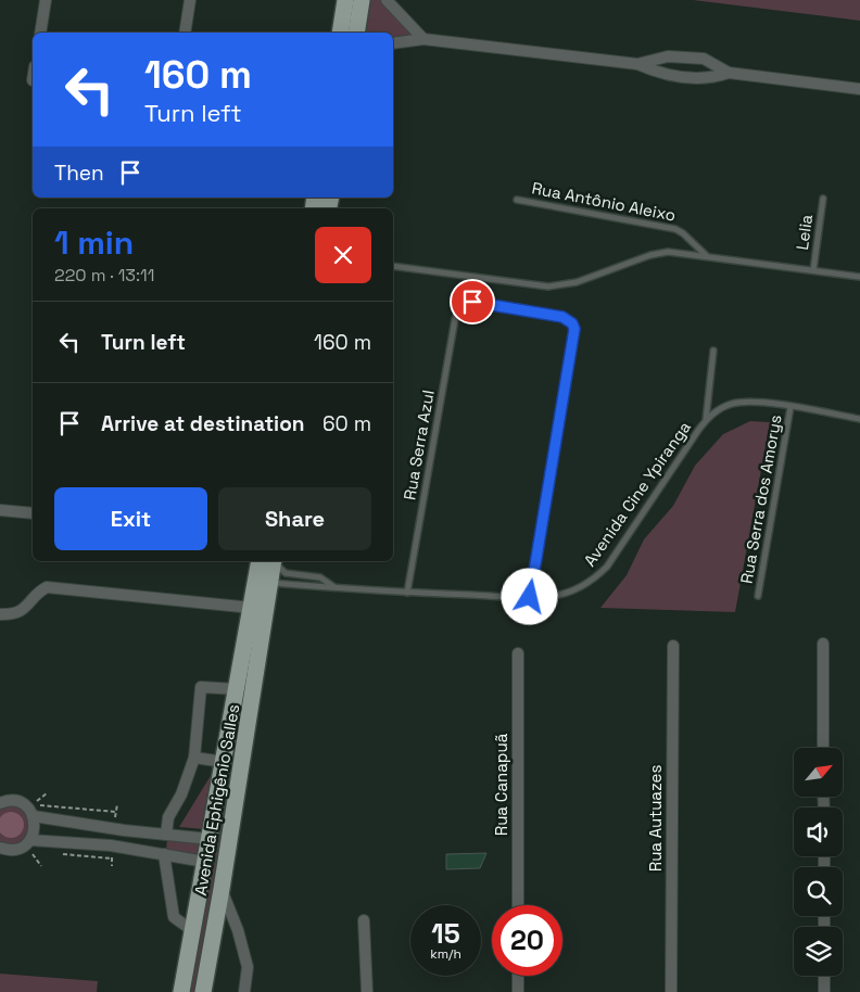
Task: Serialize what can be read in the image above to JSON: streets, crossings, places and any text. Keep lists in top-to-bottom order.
{
  "streets": {
    "main road": ["Avenida Ephigênio Salles"],
    "street": ["Rua Canapuã", "Rua Autuazes"],
    "lane": [
      "Rua Antônio Aleixo",
      "Lelia",
      "Rua Serra Azul",
      "Avenida Cine Ypiranga",
      "Rua Serra dos Amorys"
    ]
  },
  "crossings": [
    ["Rua Serra Azul", "Avenida Cine Ypiranga"],
    ["Avenida Cine Ypiranga", "Rua Serra dos Amorys"],
    ["Avenida Cine Ypiranga", "Avenida Ephigênio Salles"]
  ],
  "north": "top right",
  "page": {
    "turn": ["160 m", "Turn left"],
    "then": "Then",
    "heading": ["1 min", "220 m · 13:11"],
    "list": [
      {
        "name": "Turn left",
        "value": "160 m"
      },
      {
        "name": "Arrive at destination",
        "value": "60 m"
      }
    ],
    "buttons": ["Exit", "Share"],
    "speed": "15 km/h",
    "limit": "20"
  }
}
